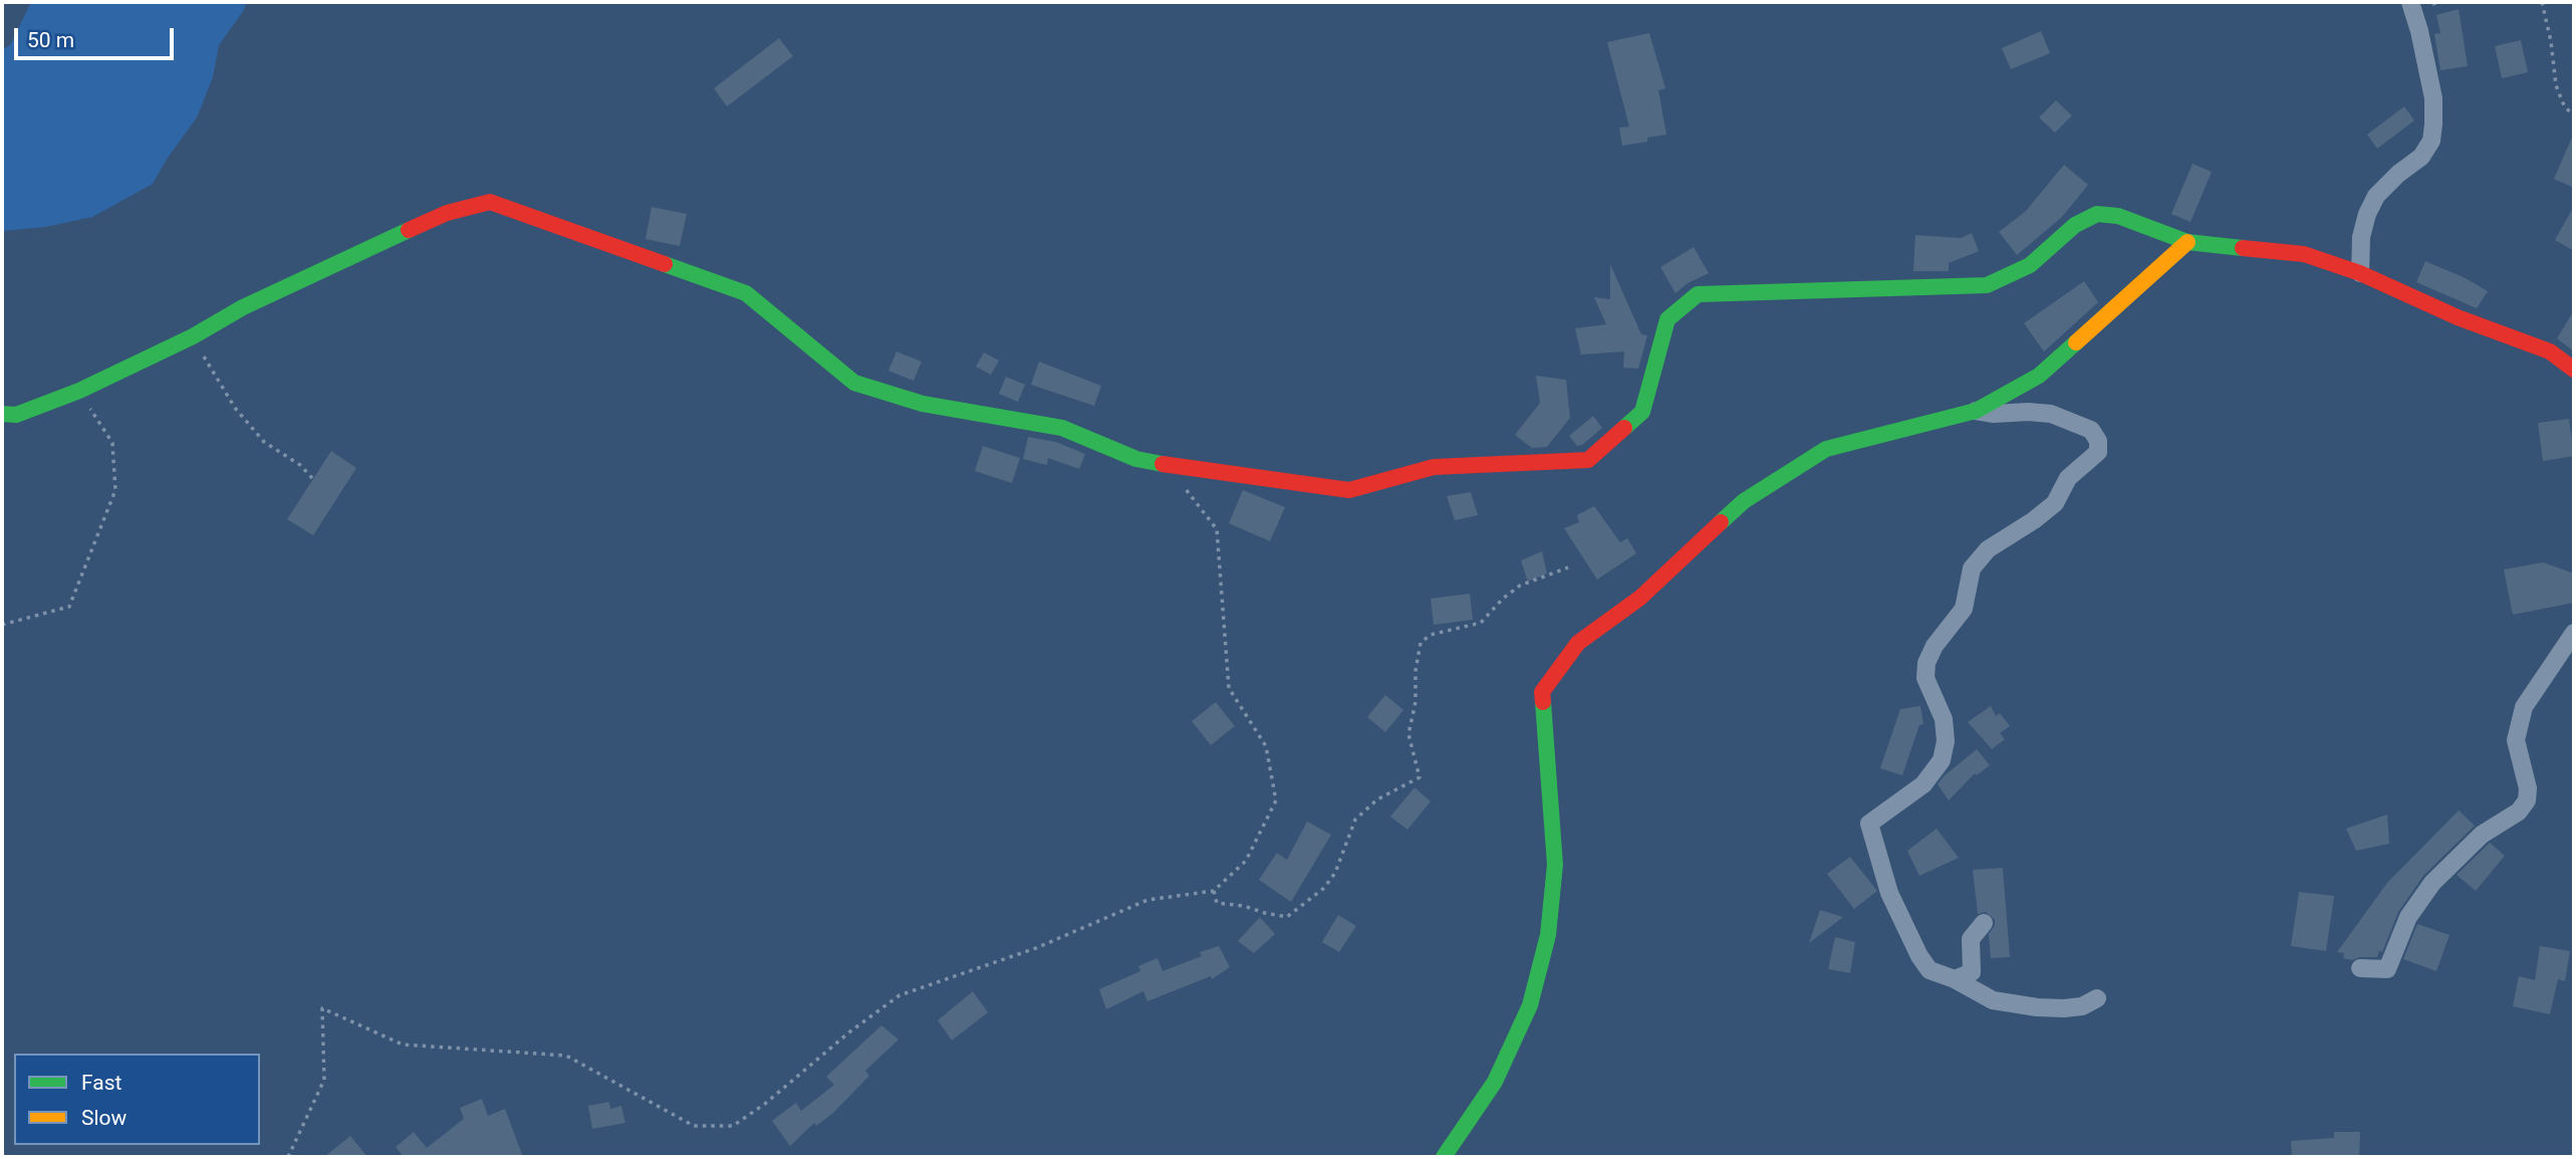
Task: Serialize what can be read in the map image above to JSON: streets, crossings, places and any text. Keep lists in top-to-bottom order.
{
  "legend": ["Fast", "Slow"],
  "scale_bar": "50 m"
}
